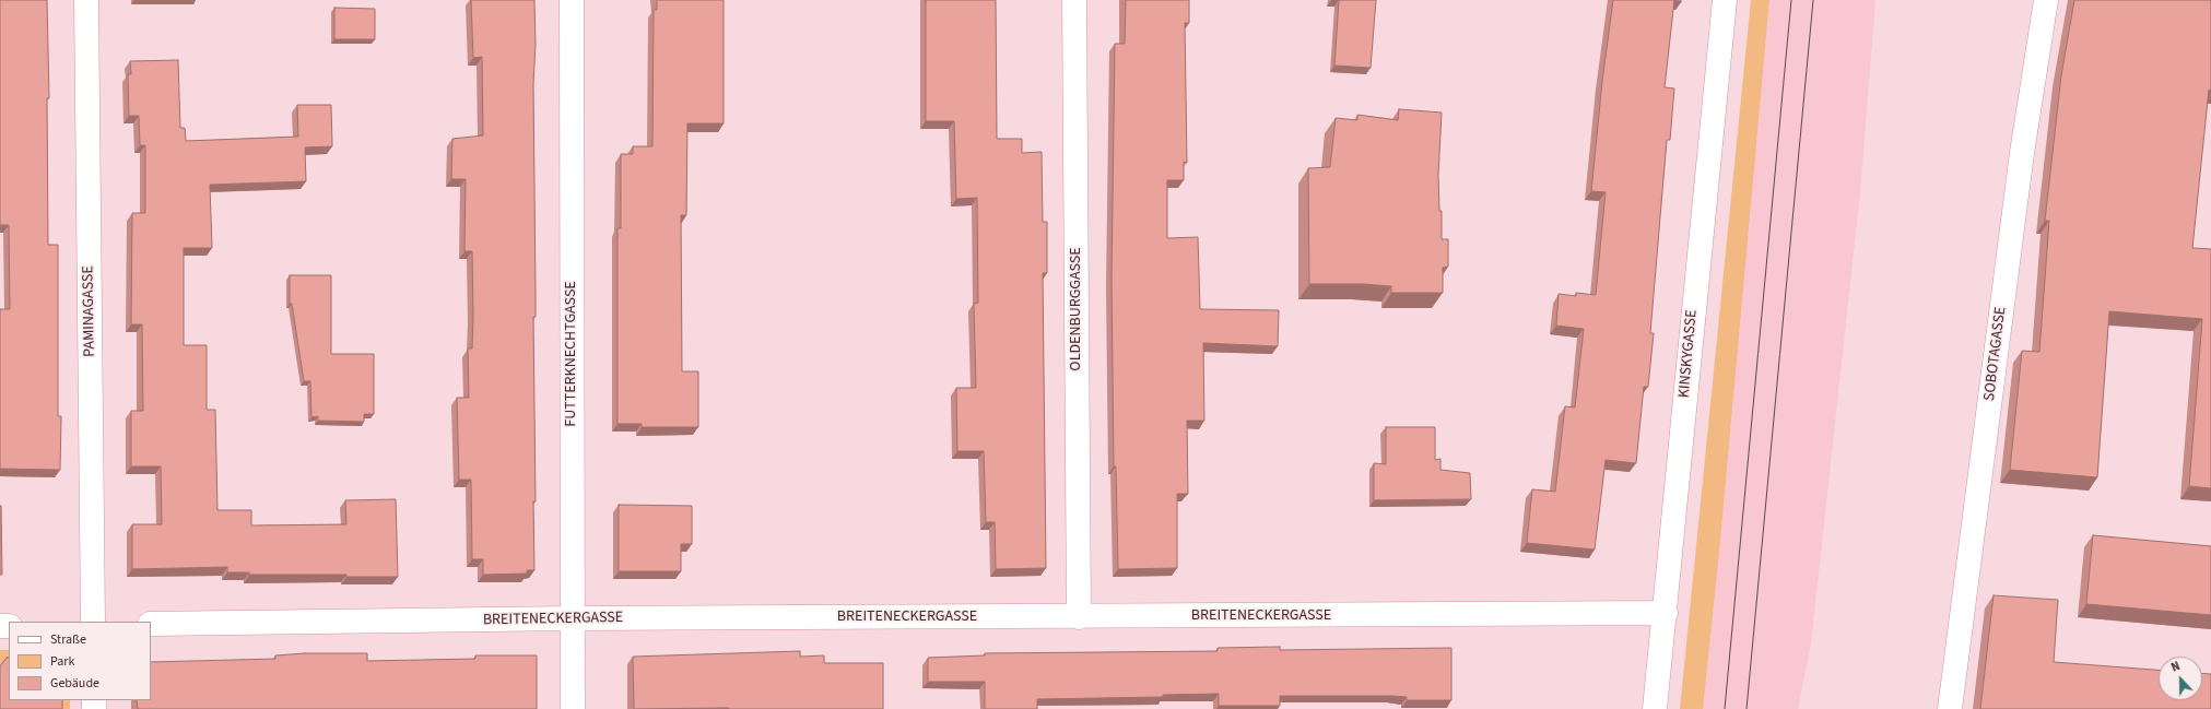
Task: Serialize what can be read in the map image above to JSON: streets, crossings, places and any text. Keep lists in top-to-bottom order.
{
  "streets": {
    "street": [
      "OLDENBURGGASSE",
      "PAMINAGASSE",
      "FUTTERKNECHTGASSE",
      "KINSKYGASSE",
      "SOBOTAGASSE",
      "BREITENECKERGASSE"
    ]
  },
  "crossings": [
    ["OLDENBURGGASSE", "BREITENECKERGASSE"],
    ["FUTTERKNECHTGASSE", "BREITENECKERGASSE"],
    ["KINSKYGASSE", "BREITENECKERGASSE"]
  ],
  "legend": ["Straße", "Park", "Gebäude"],
  "north": "top"
}
